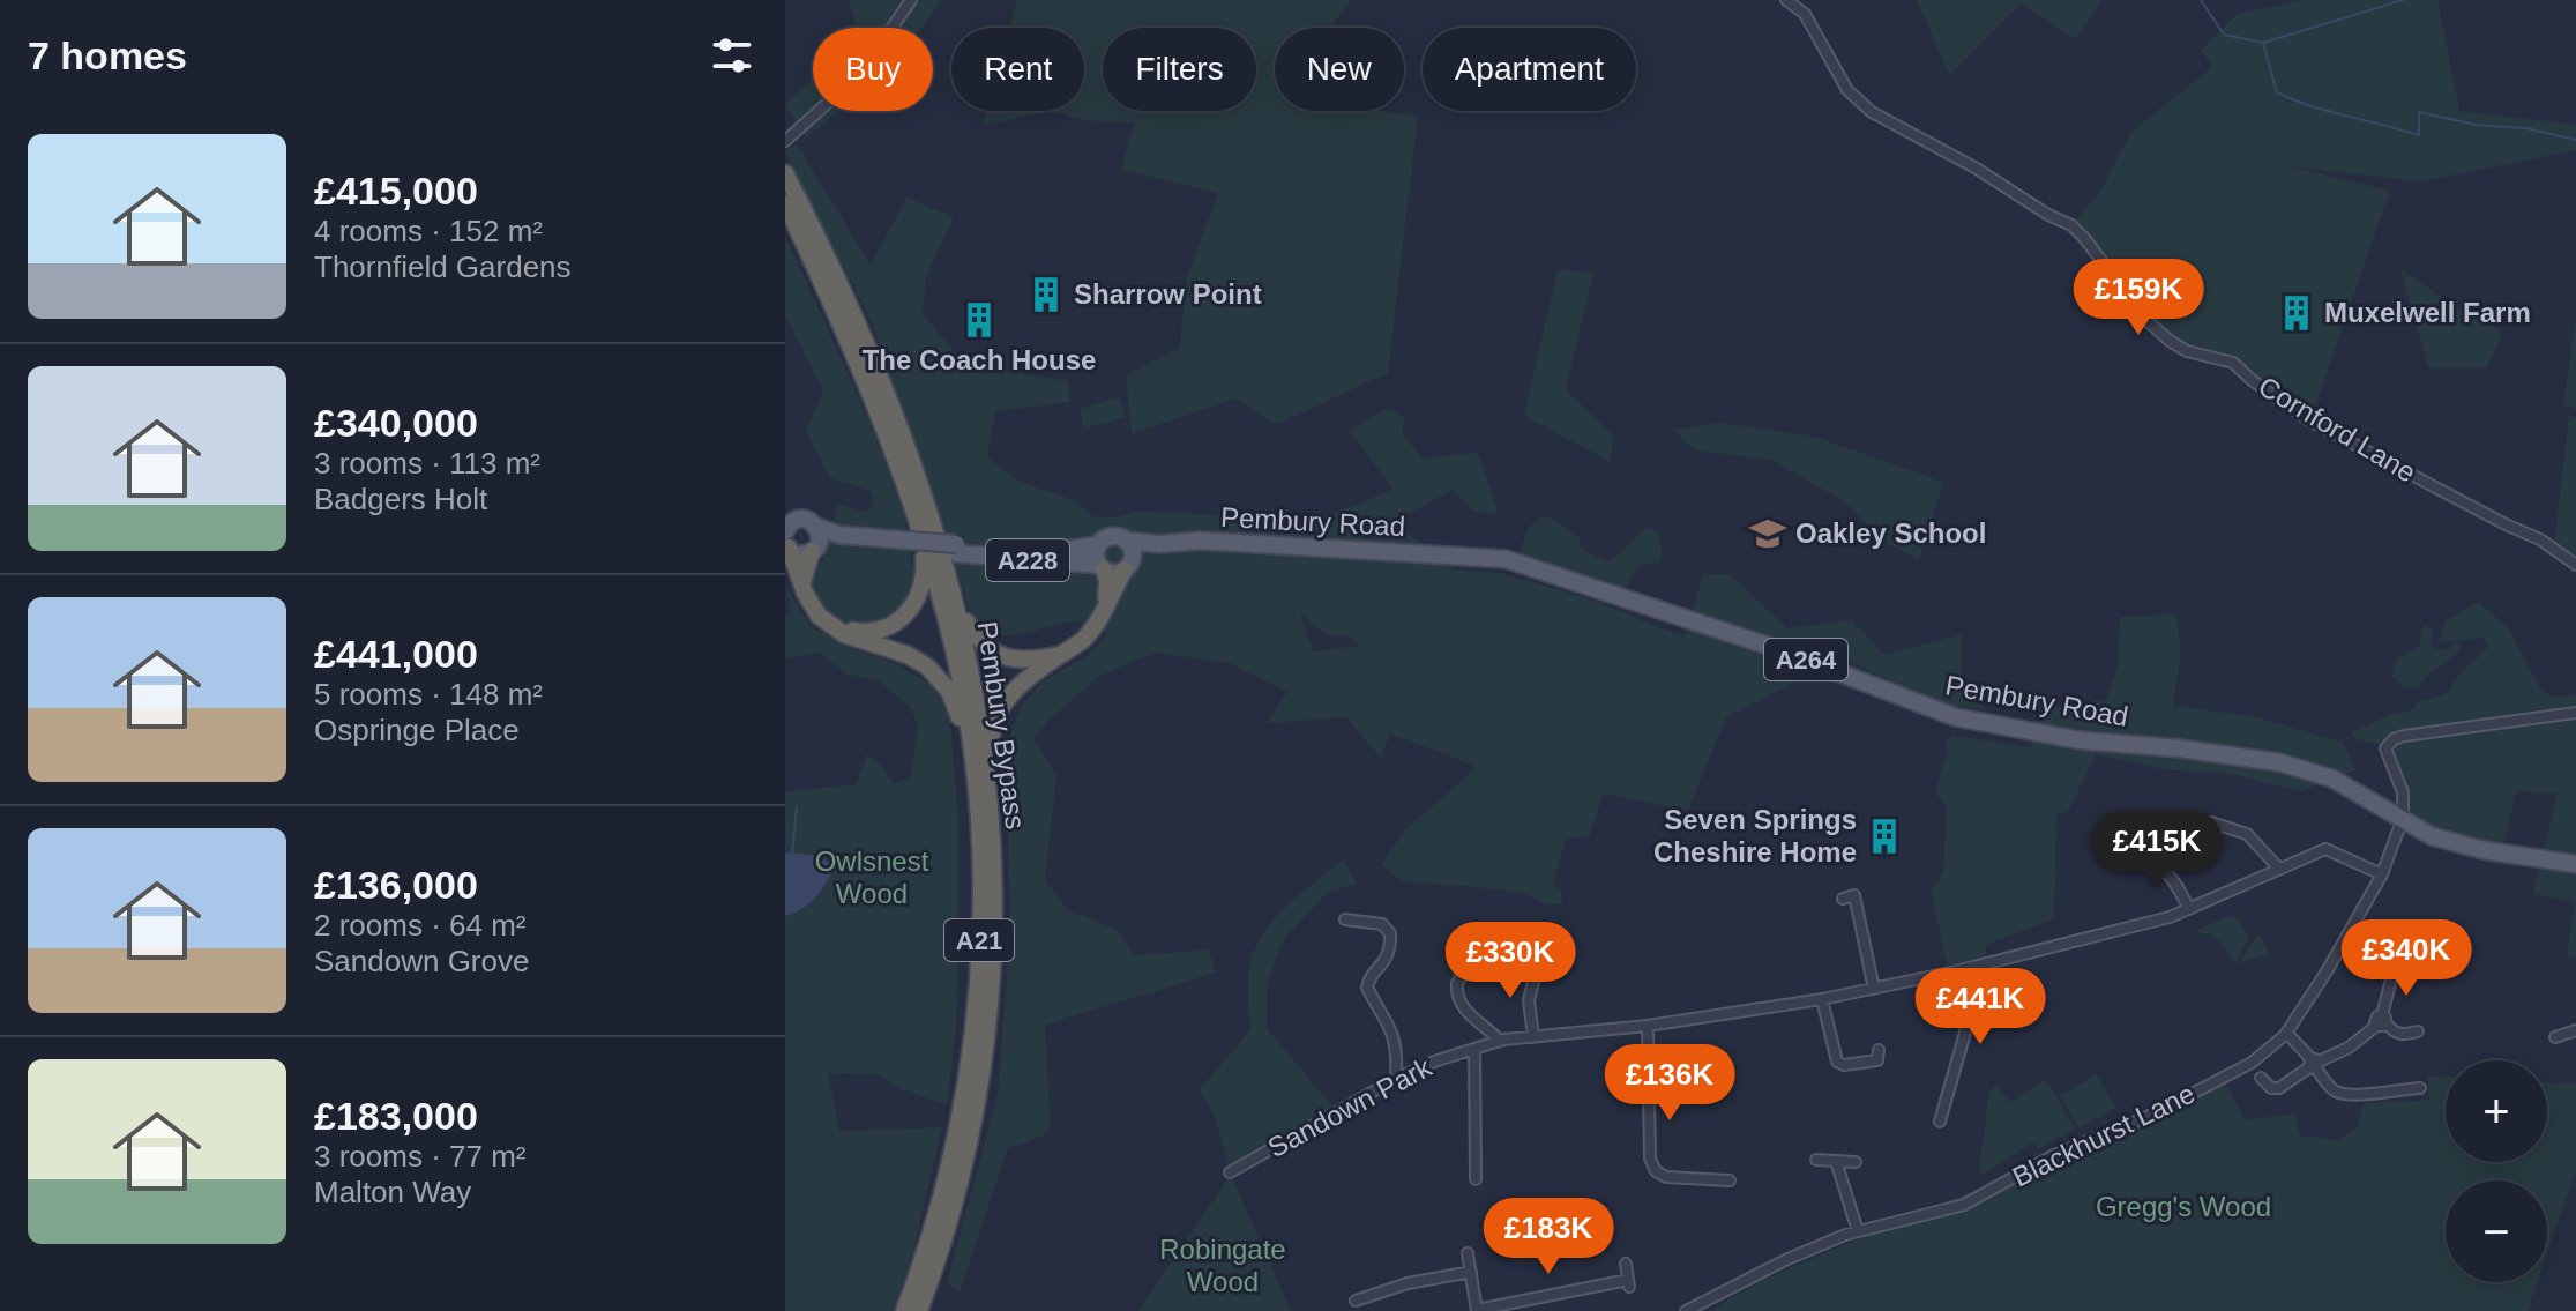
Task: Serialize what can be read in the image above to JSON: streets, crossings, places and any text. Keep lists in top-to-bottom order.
{
  "streets": {
    "highway": ["Pembury Bypass", "A21"],
    "main road": ["Pembury Road", "A228", "A264"],
    "street": ["Cornford Lane", "Sandown Park", "Blackhurst Lane"]
  },
  "crossings": [
    ["Pembury Road", "A228"],
    ["Pembury Road", "A21"],
    ["Pembury Road", "Blackhurst Lane"],
    ["A228", "A21"],
    ["Pembury Bypass", "A21"],
    ["Sandown Park", "Blackhurst Lane"]
  ],
  "parks": ["Owlsnest Wood", "Gregg's Wood", "Robingate Wood"],
  "places": {
    "building": [
      "Sharrow Point",
      "Muxelwell Farm",
      "The Coach House",
      "Seven Springs Cheshire Home"
    ],
    "school or university": ["Oakley School"]
  },
  "page": {
    "heading": "7 homes",
    "chip": [
      "Buy",
      "Rent",
      "Filters",
      "New",
      "Apartment"
    ],
    "list": [
      {
        "name": "£415,000",
        "note": "4 rooms · 152 m² · Thornfield Gardens"
      },
      {
        "name": "£340,000",
        "note": "3 rooms · 113 m² · Badgers Holt"
      },
      {
        "name": "£441,000",
        "note": "5 rooms · 148 m² · Ospringe Place"
      },
      {
        "name": "£136,000",
        "note": "2 rooms · 64 m² · Sandown Grove"
      },
      {
        "name": "£183,000",
        "note": "3 rooms · 77 m² · Malton Way"
      }
    ],
    "price": [
      "£159K",
      "£415K",
      "£340K",
      "£330K",
      "£441K",
      "£136K",
      "£183K"
    ],
    "map_buttons": ["+", "−"]
  }
}
